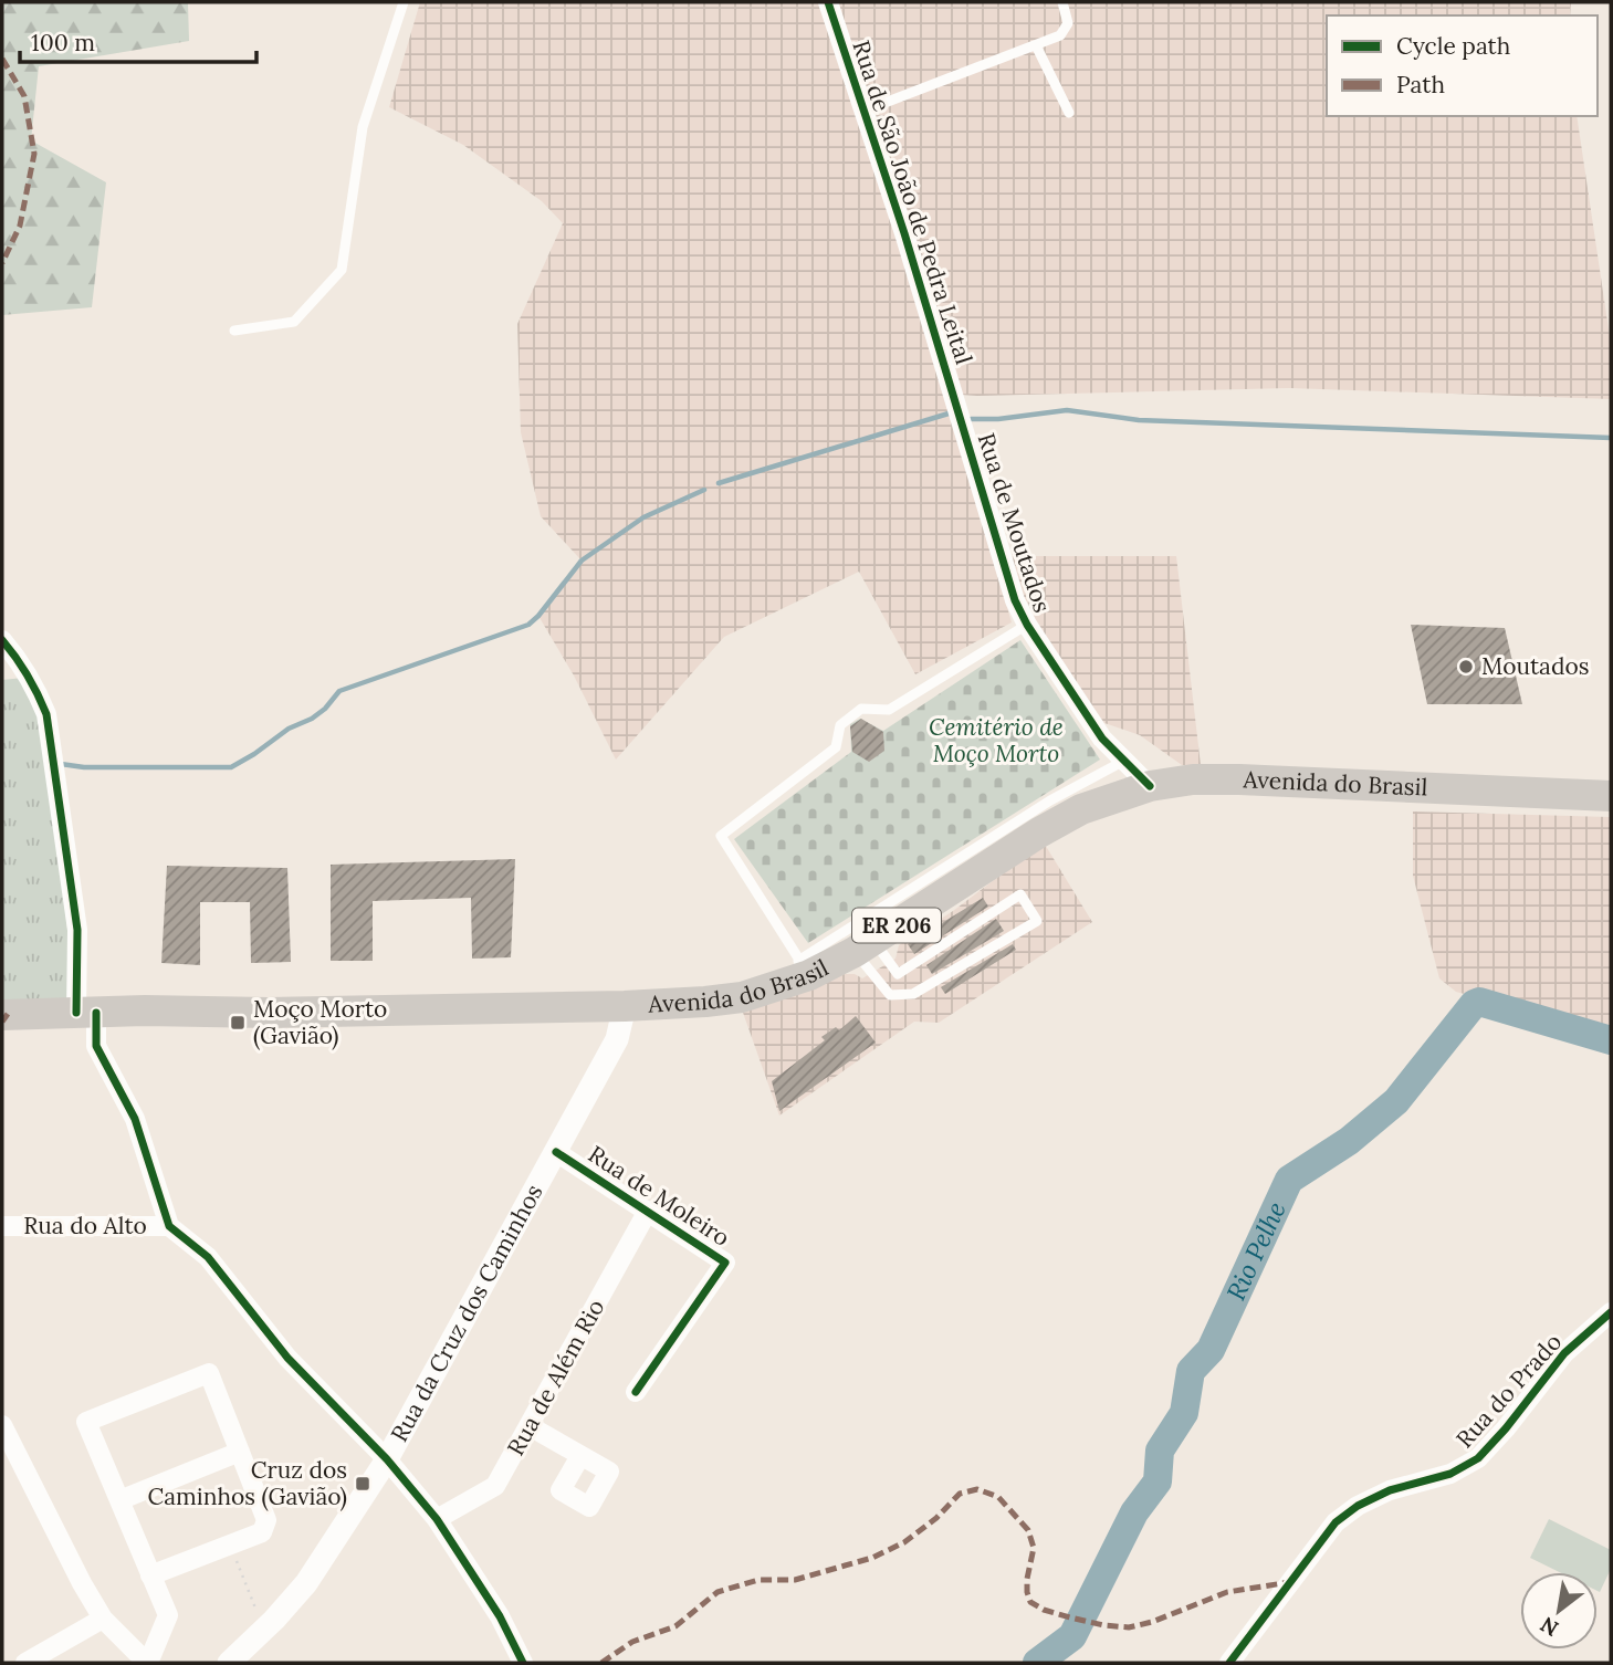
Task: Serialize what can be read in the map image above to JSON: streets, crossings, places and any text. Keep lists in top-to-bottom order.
{
  "streets": {
    "main road": ["Avenida do Brasil", "ER 206"],
    "street": [
      "Rua de São João de Pedra Leital",
      "Rua de Moutados",
      "Rua de Moleiro",
      "Rua do Alto",
      "Rua da Cruz dos Caminhos",
      "Rua de Além Rio",
      "Rua do Prado"
    ]
  },
  "crossings": [
    ["Rua de São João de Pedra Leital", "Rua de Moutados"],
    ["Rua de Moutados", "Avenida do Brasil"],
    ["Avenida do Brasil", "ER 206"],
    ["Avenida do Brasil", "Rua da Cruz dos Caminhos"],
    ["Rua de Moleiro", "Rua da Cruz dos Caminhos"],
    ["Rua de Moleiro", "Rua de Além Rio"]
  ],
  "water": ["Rio Pelhe"],
  "parks": ["Cemitério de Moço Morto"],
  "places": {
    "other": ["Moutados"],
    "transit": ["Moço Morto (Gavião)", "Cruz dos Caminhos (Gavião)"]
  },
  "legend": ["Cycle path", "Path"],
  "scale_bar": "100 m",
  "north": "bottom left"
}
